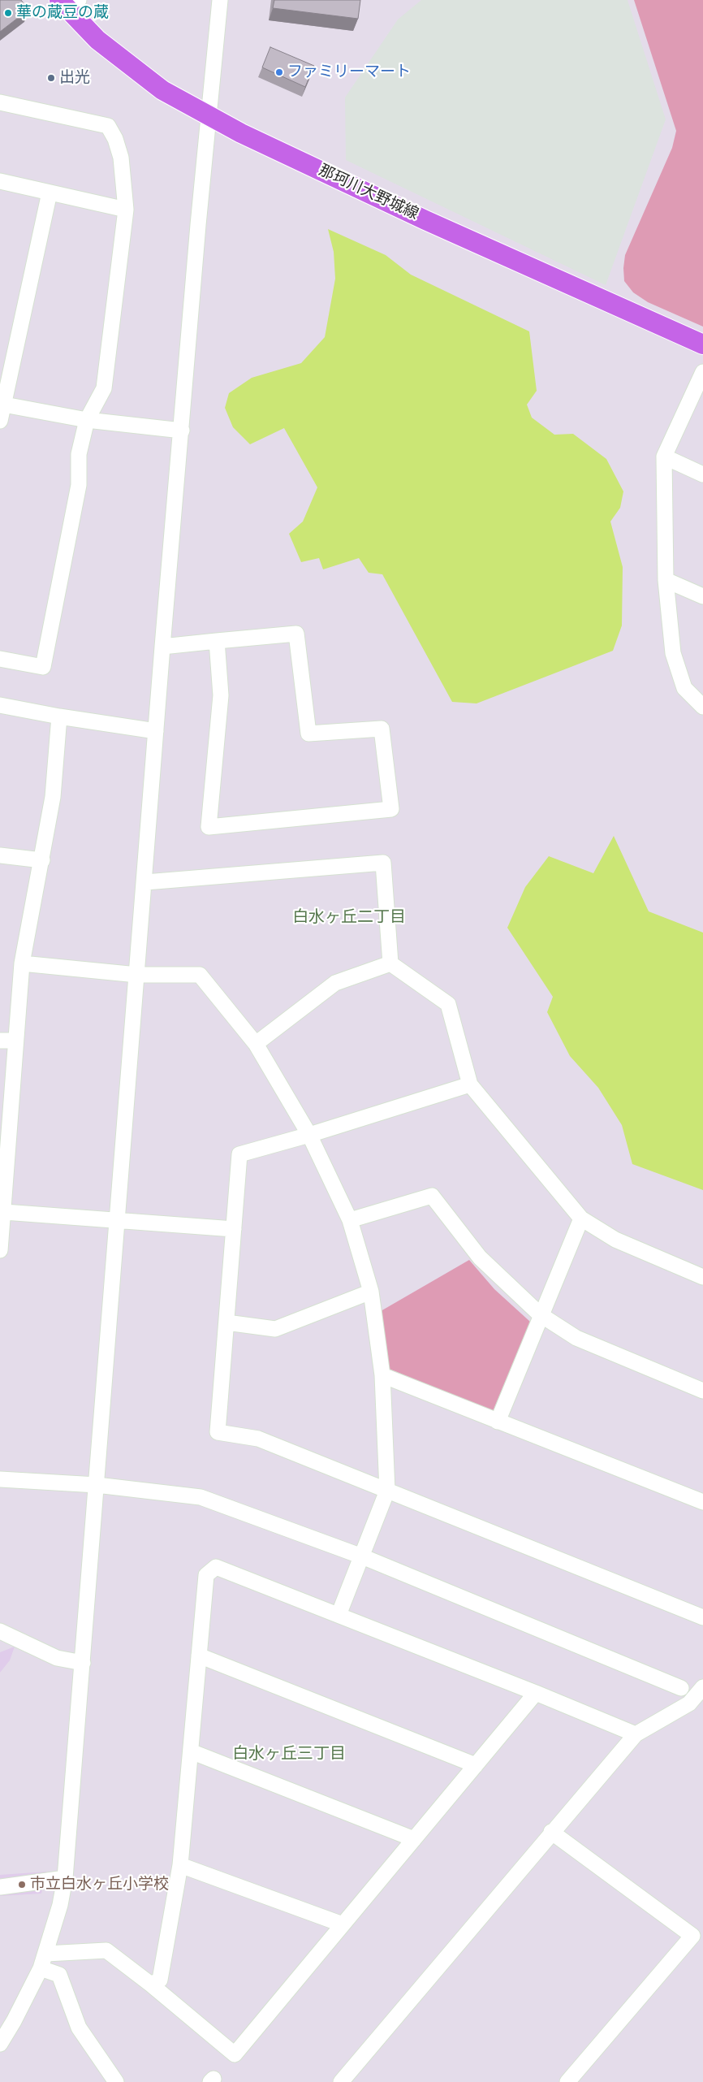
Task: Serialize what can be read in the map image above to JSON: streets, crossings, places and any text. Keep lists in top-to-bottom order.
{
  "streets": {
    "main road": ["那珂川大野城線"]
  },
  "districts": ["白水ヶ丘二丁目", "白水ヶ丘三丁目"],
  "places": [
    "華の蔵豆の蔵",
    "ファミリーマート",
    "出光",
    "市立白水ヶ丘小学校"
  ]
}
